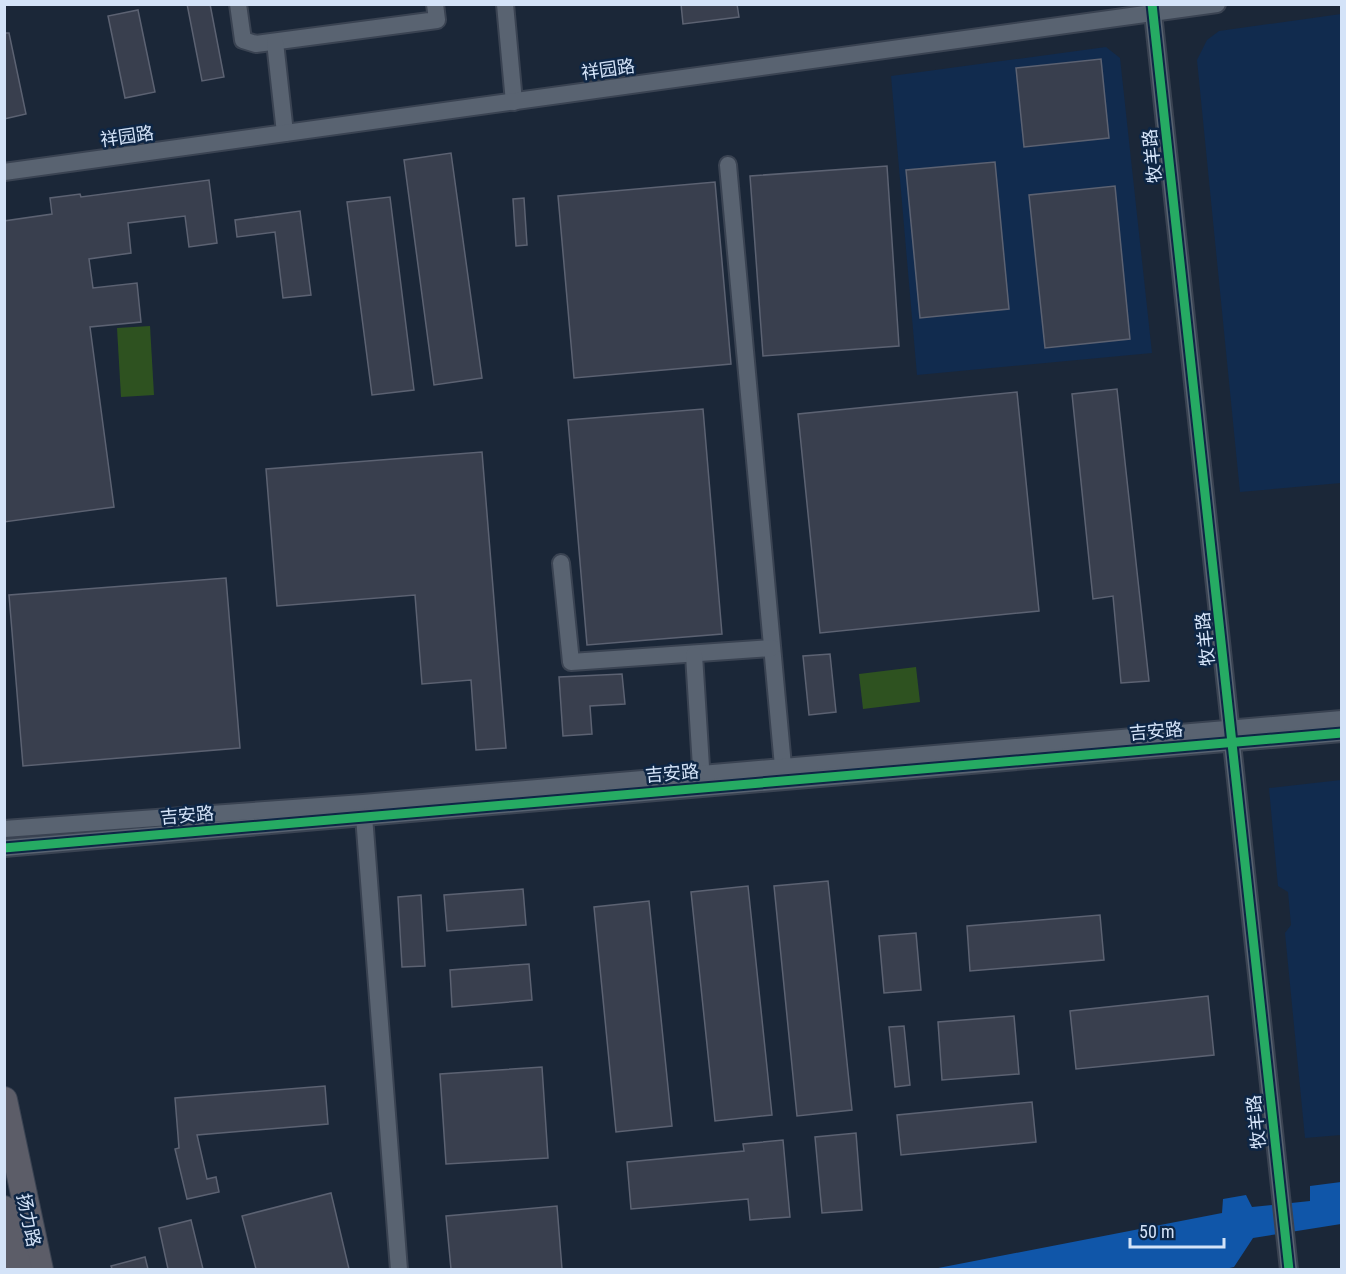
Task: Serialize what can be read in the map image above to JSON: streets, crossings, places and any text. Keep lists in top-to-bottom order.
{
  "streets": {
    "highway": ["扬力路"],
    "street": ["祥园路", "牧羊路", "吉安路"]
  },
  "crossings": [
    ["祥园路", "牧羊路"],
    ["牧羊路", "吉安路"]
  ],
  "scale_bar": "50 m"
}
